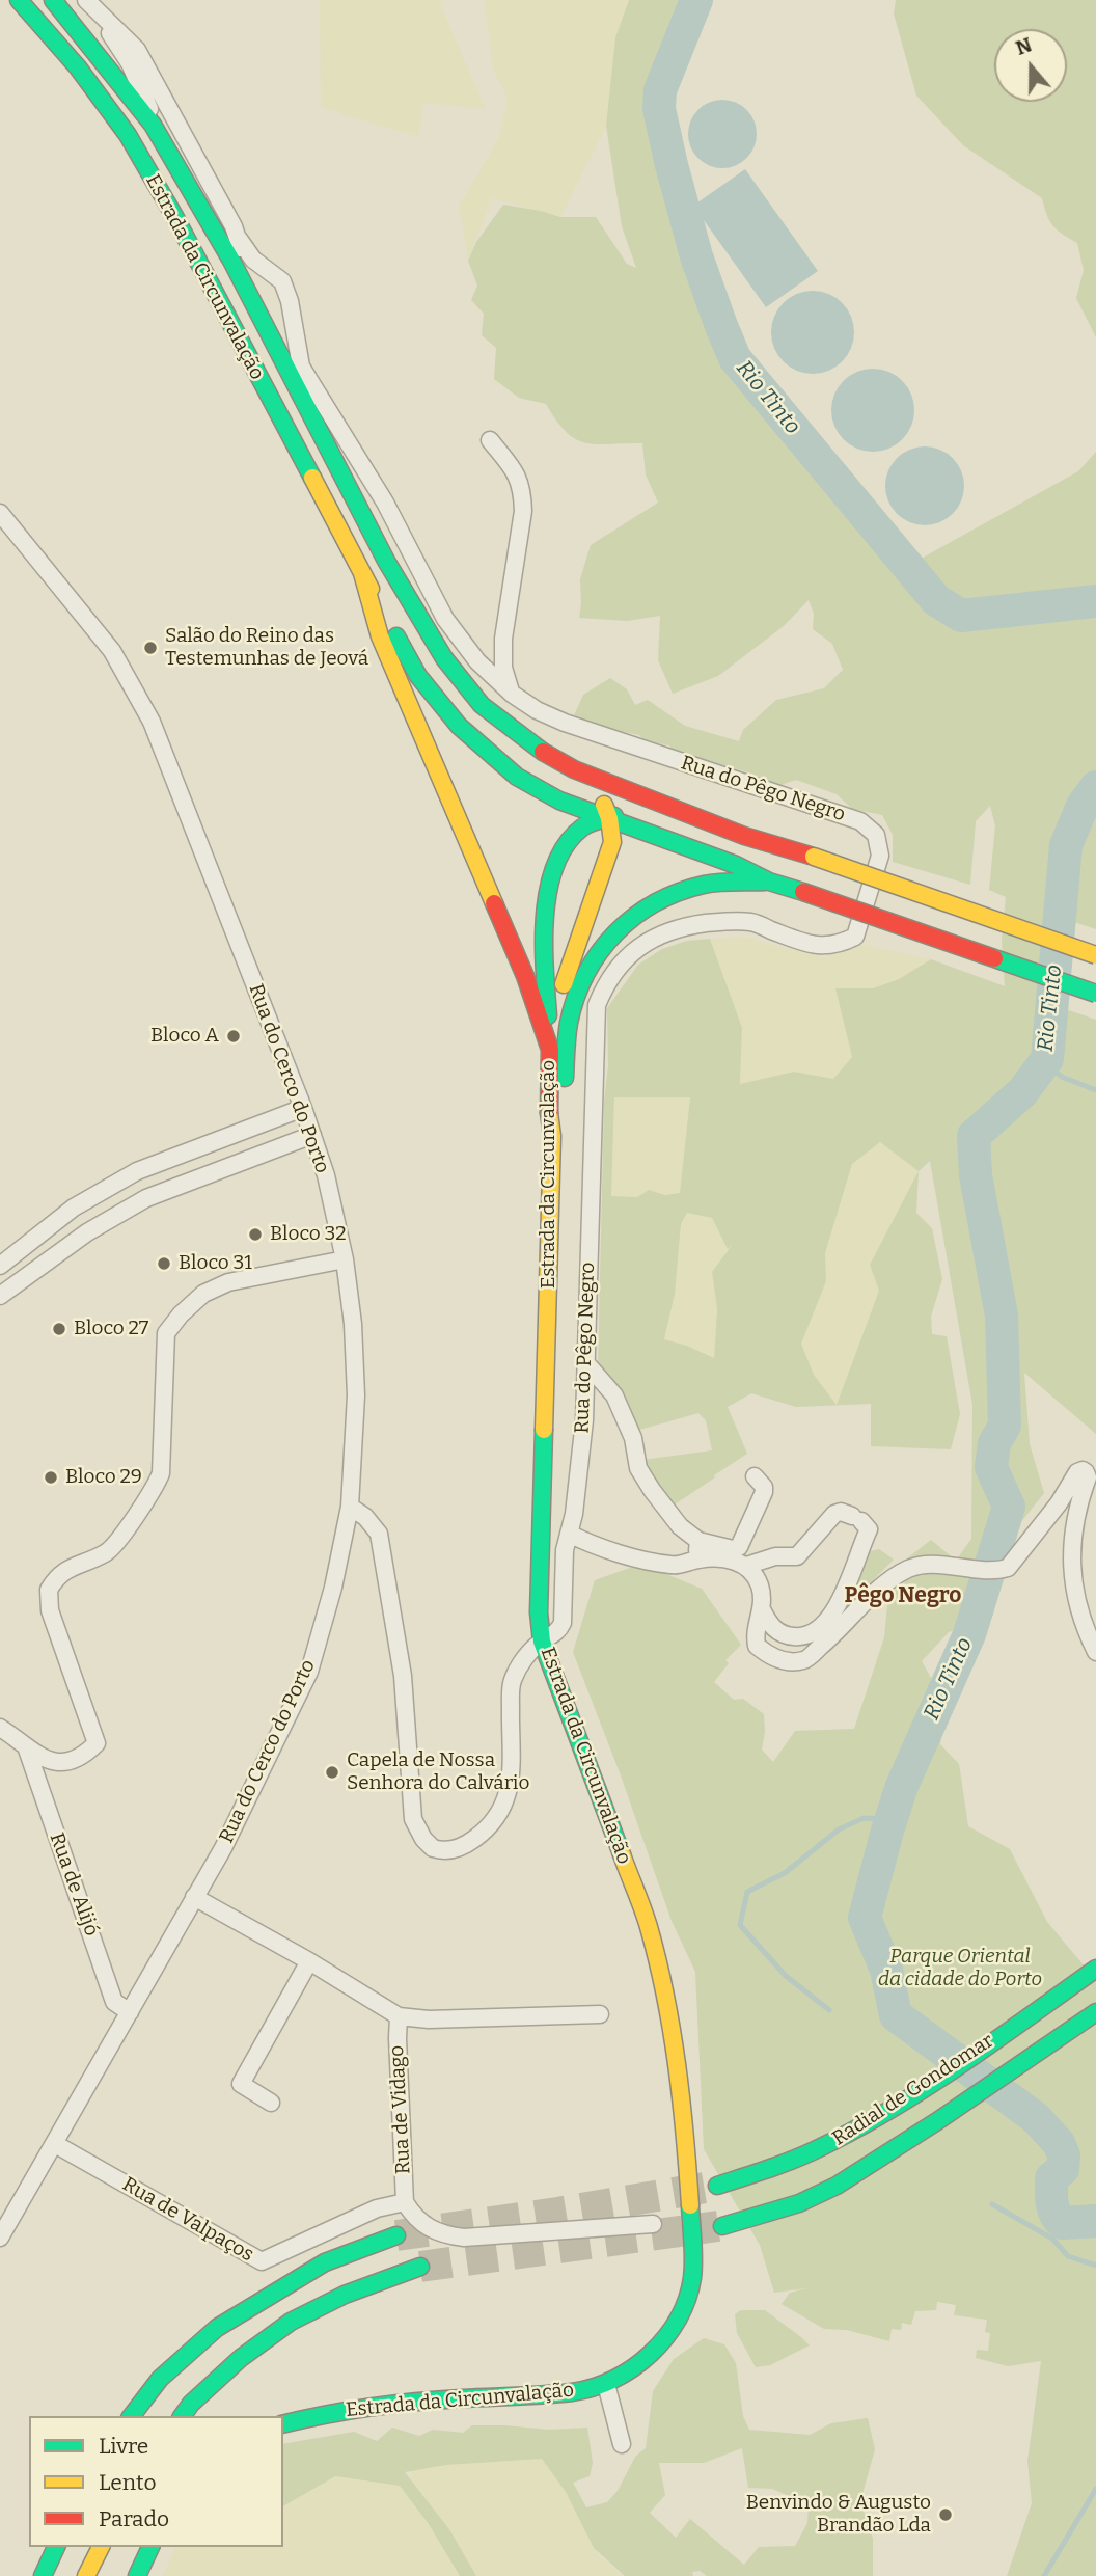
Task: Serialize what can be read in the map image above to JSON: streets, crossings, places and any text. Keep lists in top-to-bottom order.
{
  "streets": {
    "main road": ["Estrada da Circunvalação", "Radial de Gondomar"],
    "street": [
      "Rua do Pêgo Negro",
      "Rua do Cerco do Porto",
      "Rua de Alijó",
      "Rua de Vidago",
      "Rua de Valpaços"
    ]
  },
  "crossings": [
    ["Estrada da Circunvalação", "Rua do Pêgo Negro"],
    ["Rua do Pêgo Negro", "Rua do Cerco do Porto"],
    ["Rua do Cerco do Porto", "Rua de Alijó"],
    ["Rua do Cerco do Porto", "Rua de Valpaços"],
    ["Rua de Vidago", "Rua de Valpaços"]
  ],
  "districts": ["Pêgo Negro"],
  "water": ["Rio Tinto"],
  "parks": ["Parque Oriental da cidade do Porto"],
  "places": [
    "Salão do Reino das Testemunhas de Jeová",
    "Bloco A",
    "Bloco 32",
    "Bloco 31",
    "Bloco 27",
    "Bloco 29",
    "Capela de Nossa Senhora do Calvário",
    "Benvindo & Augusto Brandão Lda"
  ],
  "legend": ["Livre", "Lento", "Parado"],
  "north": "top"
}
